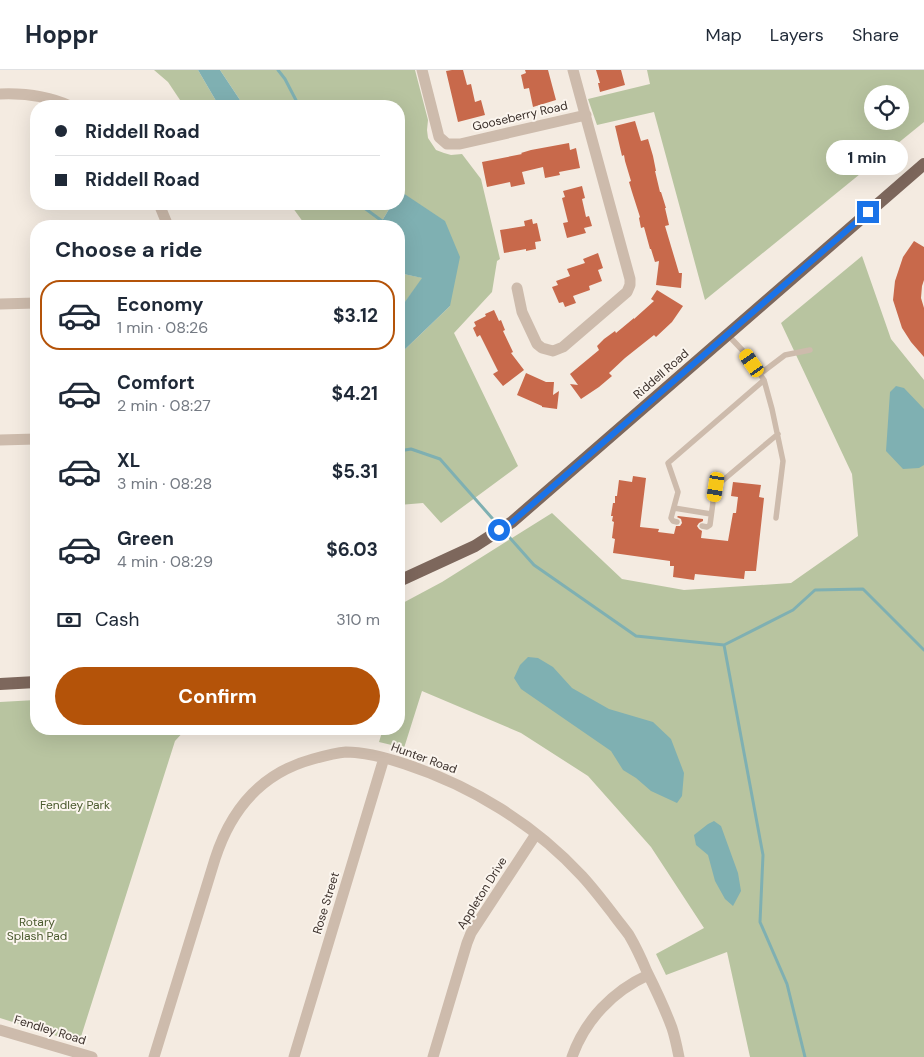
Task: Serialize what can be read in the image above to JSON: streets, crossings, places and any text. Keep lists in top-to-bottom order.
{
  "streets": {
    "main road": ["Riddell Road"],
    "street": [
      "Gooseberry Road",
      "Hunter Road",
      "Appleton Drive",
      "Rose Street",
      "Fendley Road"
    ]
  },
  "crossings": [
    ["Hunter Road", "Appleton Drive"],
    ["Hunter Road", "Rose Street"]
  ],
  "parks": ["Fendley Park", "Rotary Splash Pad"],
  "page": {
    "header": "Hoppr",
    "nav": ["Map", "Layers", "Share"],
    "banner": ["Riddell Road", "Riddell Road"],
    "bubble": "1 min",
    "heading": "Choose a ride",
    "list": [
      {
        "name": "Economy",
        "note": "1 min · 08:26",
        "value": "$3.12"
      },
      {
        "name": "Comfort",
        "note": "2 min · 08:27",
        "value": "$4.21"
      },
      {
        "name": "XL",
        "note": "3 min · 08:28",
        "value": "$5.31"
      },
      {
        "name": "Green",
        "note": "4 min · 08:29",
        "value": "$6.03"
      }
    ],
    "pay": ["Cash", "310 m"],
    "buttons": "Confirm"
  }
}
